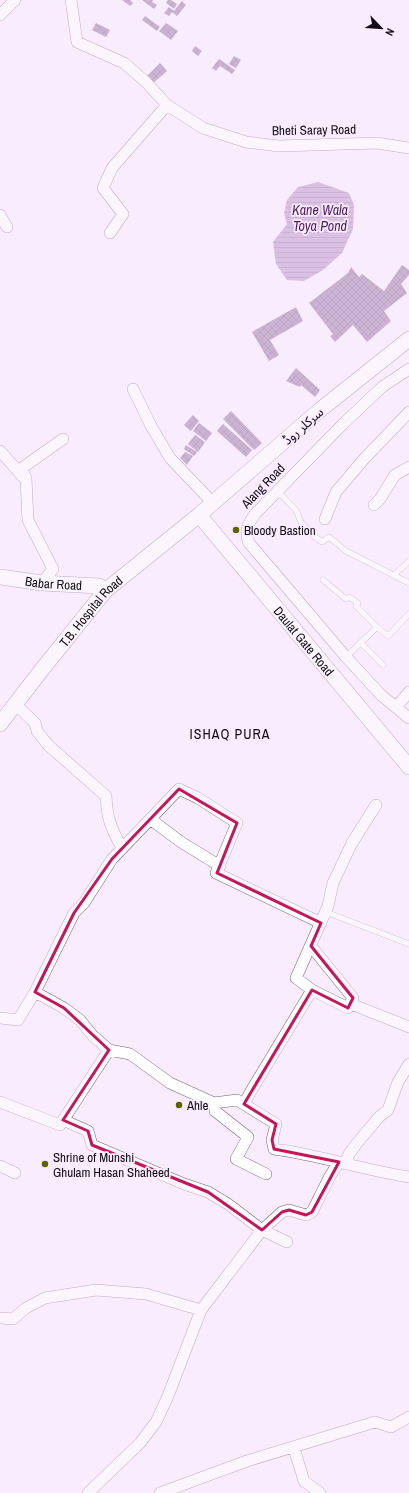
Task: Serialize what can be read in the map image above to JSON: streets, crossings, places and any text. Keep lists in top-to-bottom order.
{
  "streets": {
    "main road": [
      "سرکلر روڈ",
      "Babar Road",
      "T.B. Hospital Road",
      "Daulat Gate Road"
    ],
    "street": ["Bheti Saray Road", "Alang Road"]
  },
  "crossings": [
    ["سرکلر روڈ", "T.B. Hospital Road"],
    ["سرکلر روڈ", "Daulat Gate Road"],
    ["Babar Road", "T.B. Hospital Road"],
    ["T.B. Hospital Road", "Daulat Gate Road"]
  ],
  "districts": ["ISHAQ PURA"],
  "water": ["Kane Wala Toya Pond"],
  "places": ["Bloody Bastion", "Ahle", "Shrine of Munshi Ghulam Hasan Shaheed"],
  "north": "bottom right"
}
